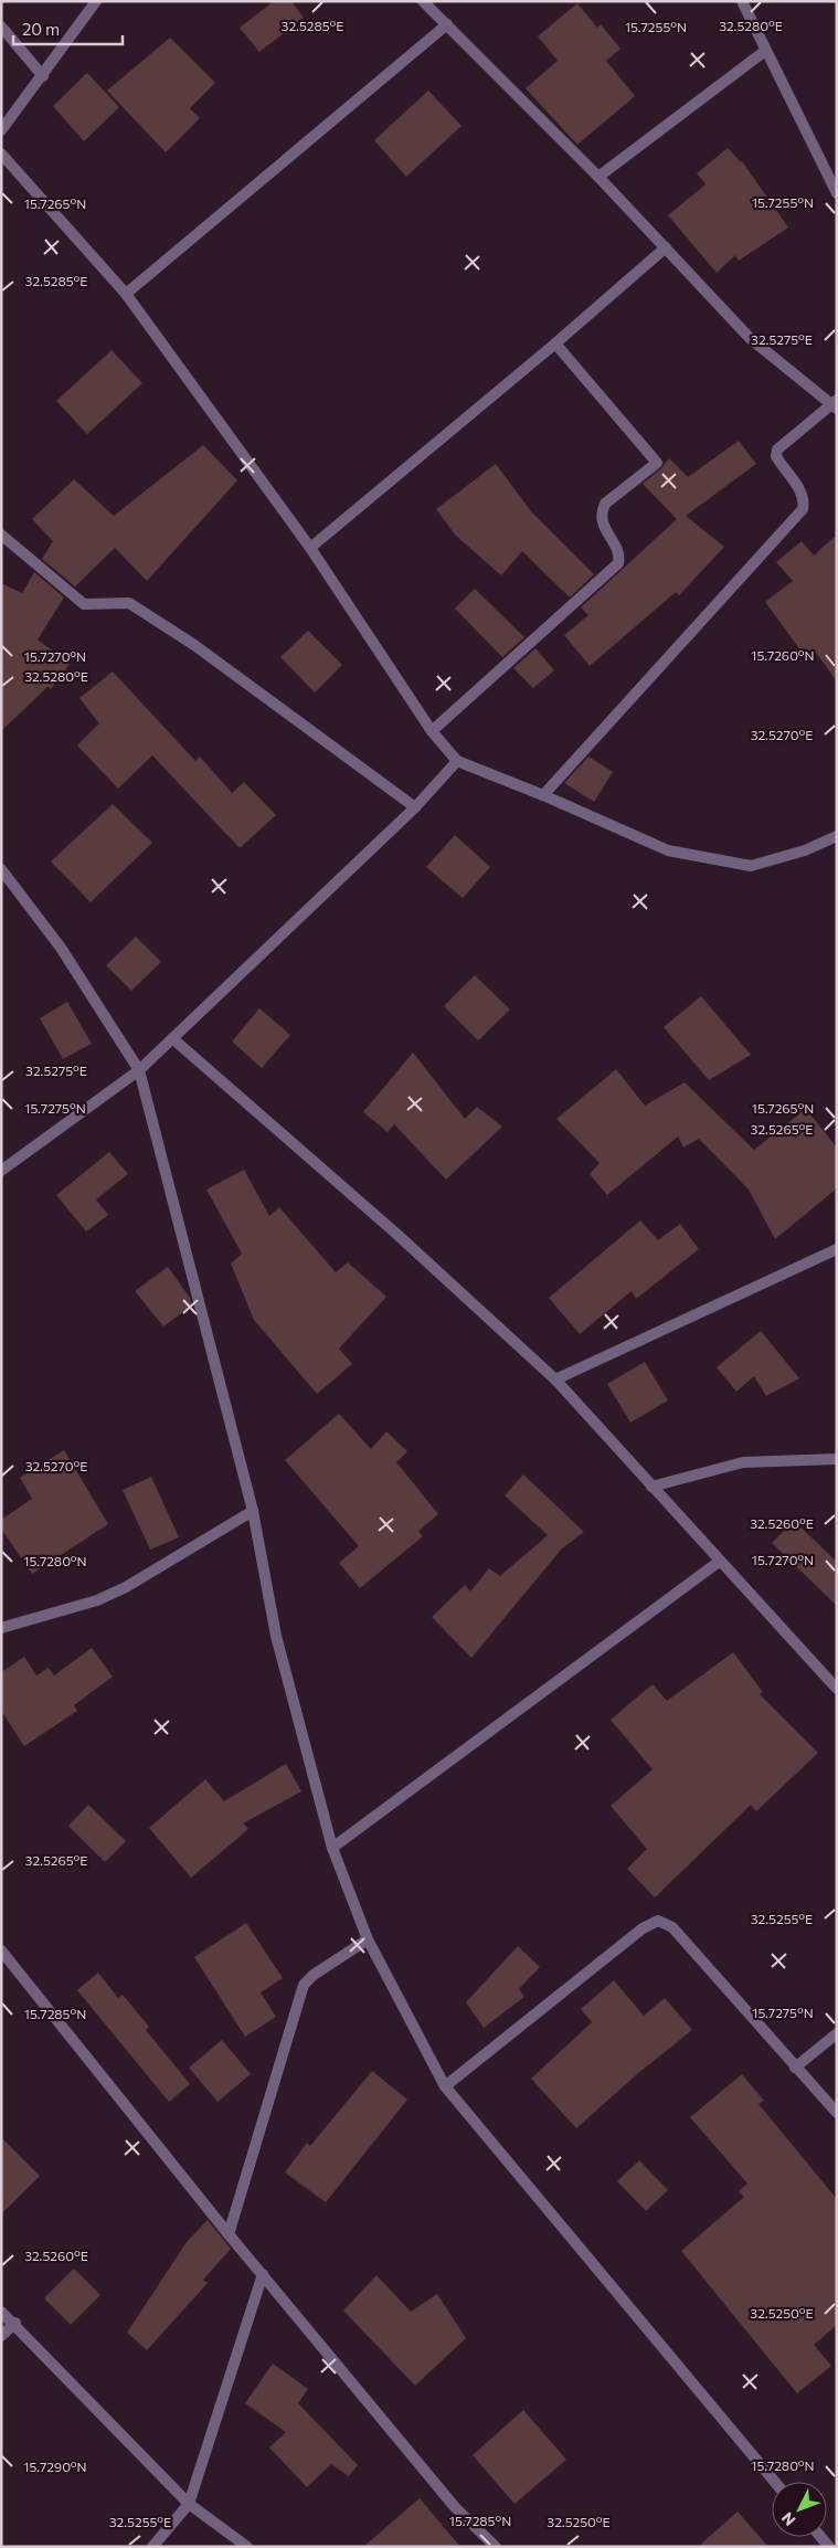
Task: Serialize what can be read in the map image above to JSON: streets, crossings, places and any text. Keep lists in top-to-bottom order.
{
  "scale_bar": "20 m",
  "north": "bottom left",
  "coordinates": [
    "32.5285°E",
    "32.5280°E",
    "15.7255°N",
    "15.7265°N",
    "32.5275°E",
    "15.7260°N",
    "15.7270°N",
    "32.5270°E",
    "15.7275°N",
    "32.5265°E",
    "32.5260°E",
    "15.7280°N",
    "32.5255°E",
    "15.7285°N",
    "32.5250°E",
    "15.7290°N"
  ]
}
